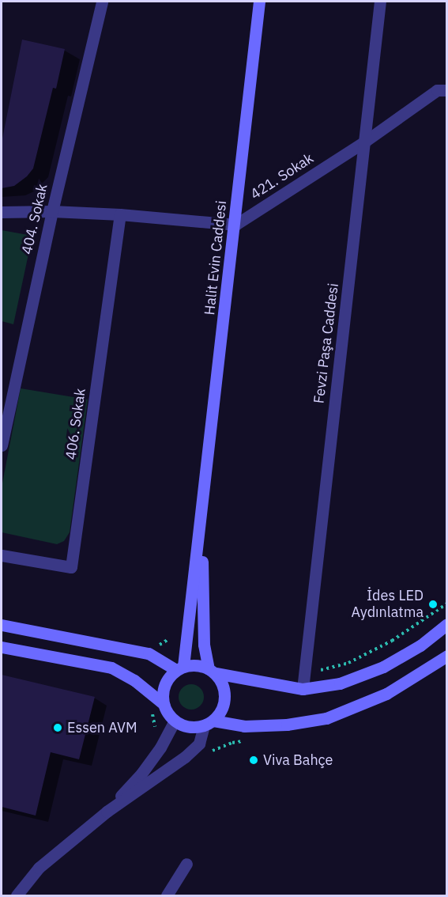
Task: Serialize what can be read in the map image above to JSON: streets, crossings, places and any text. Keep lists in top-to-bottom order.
{
  "streets": {
    "main road": ["Halit Evin Caddesi"],
    "street": [
      "421. Sokak",
      "404. Sokak",
      "Fevzi Paşa Caddesi",
      "406. Sokak"
    ]
  },
  "crossings": [
    ["421. Sokak", "Halit Evin Caddesi"],
    ["421. Sokak", "Fevzi Paşa Caddesi"]
  ],
  "places": ["İdes LED Aydınlatma", "Essen AVM", "Viva Bahçe"]
}
